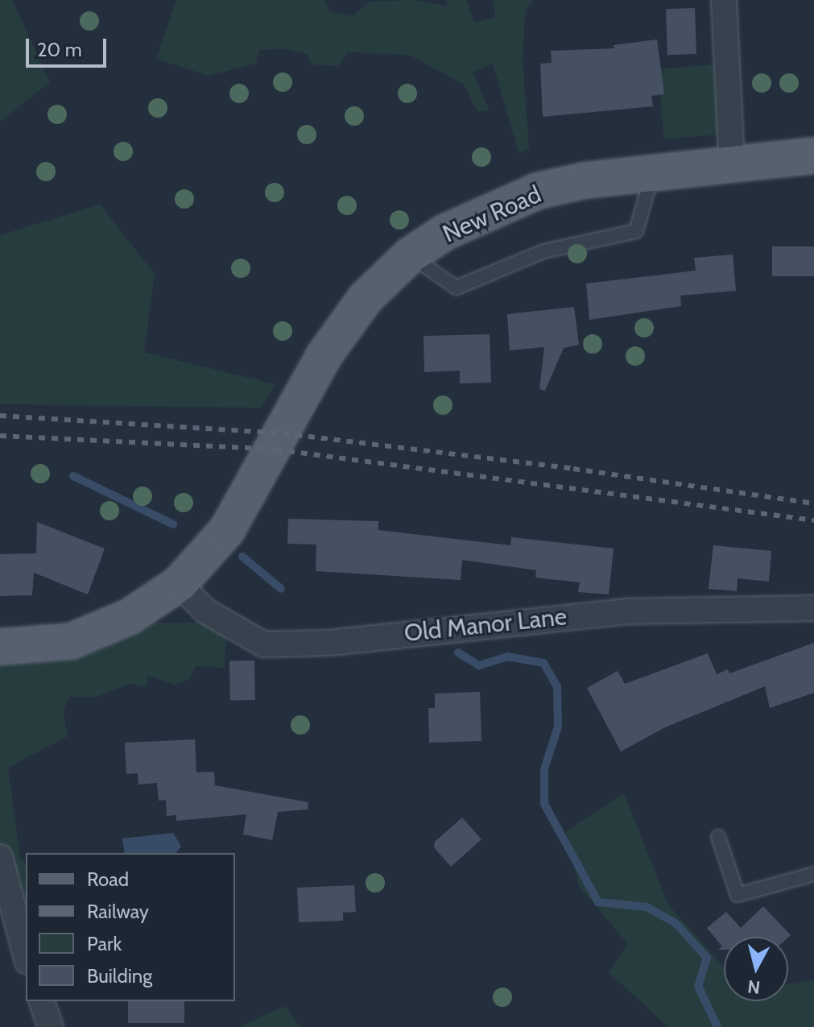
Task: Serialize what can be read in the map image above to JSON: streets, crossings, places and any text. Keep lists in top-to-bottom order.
{
  "streets": {
    "main road": ["New Road"],
    "street": ["Old Manor Lane"]
  },
  "crossings": [
    ["New Road", "Old Manor Lane"]
  ],
  "legend": [
    "Road",
    "Railway",
    "Park",
    "Building"
  ],
  "scale_bar": "20 m",
  "north": "bottom"
}
